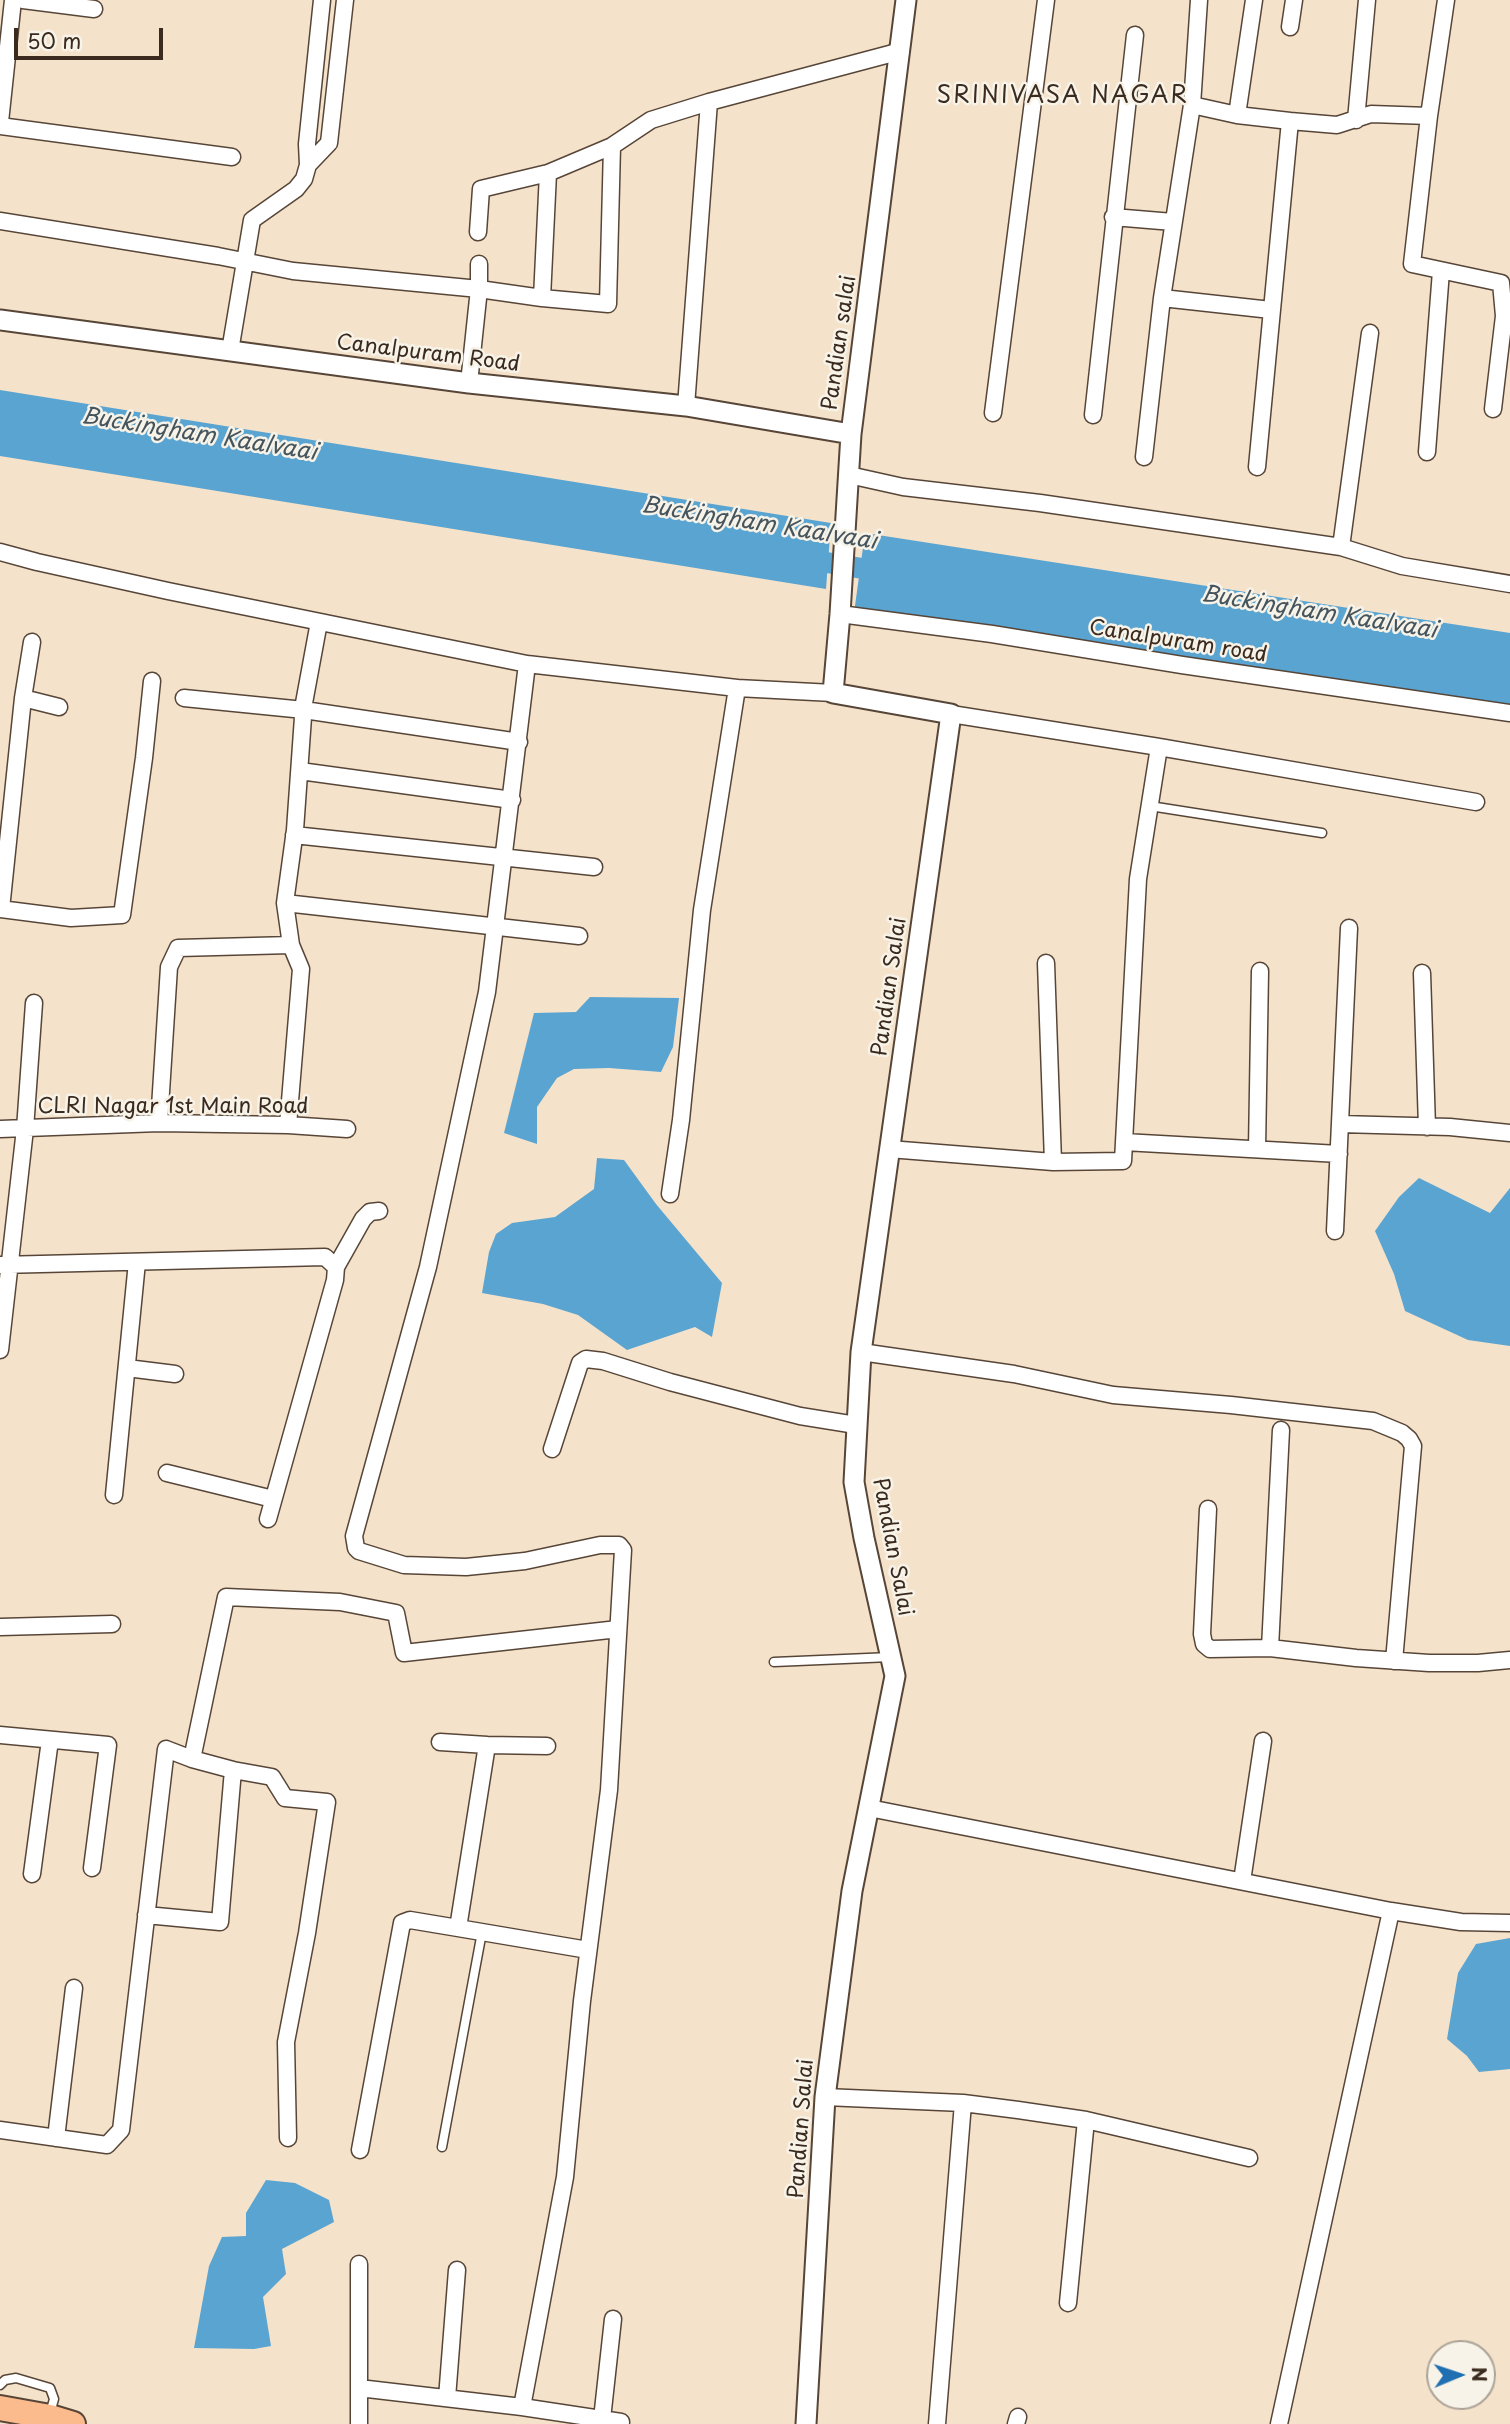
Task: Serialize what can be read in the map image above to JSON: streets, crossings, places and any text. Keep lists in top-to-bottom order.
{
  "streets": {
    "street": [
      "Pandian salai",
      "Canalpuram Road",
      "Canalpuram road",
      "Pandian Salai",
      "CLRI Nagar 1st Main Road"
    ]
  },
  "crossings": [
    ["Pandian salai", "Canalpuram Road"],
    ["Pandian salai", "Canalpuram road"]
  ],
  "districts": ["SRINIVASA NAGAR"],
  "water": ["Buckingham Kaalvaai"],
  "scale_bar": "50 m",
  "north": "right"
}
